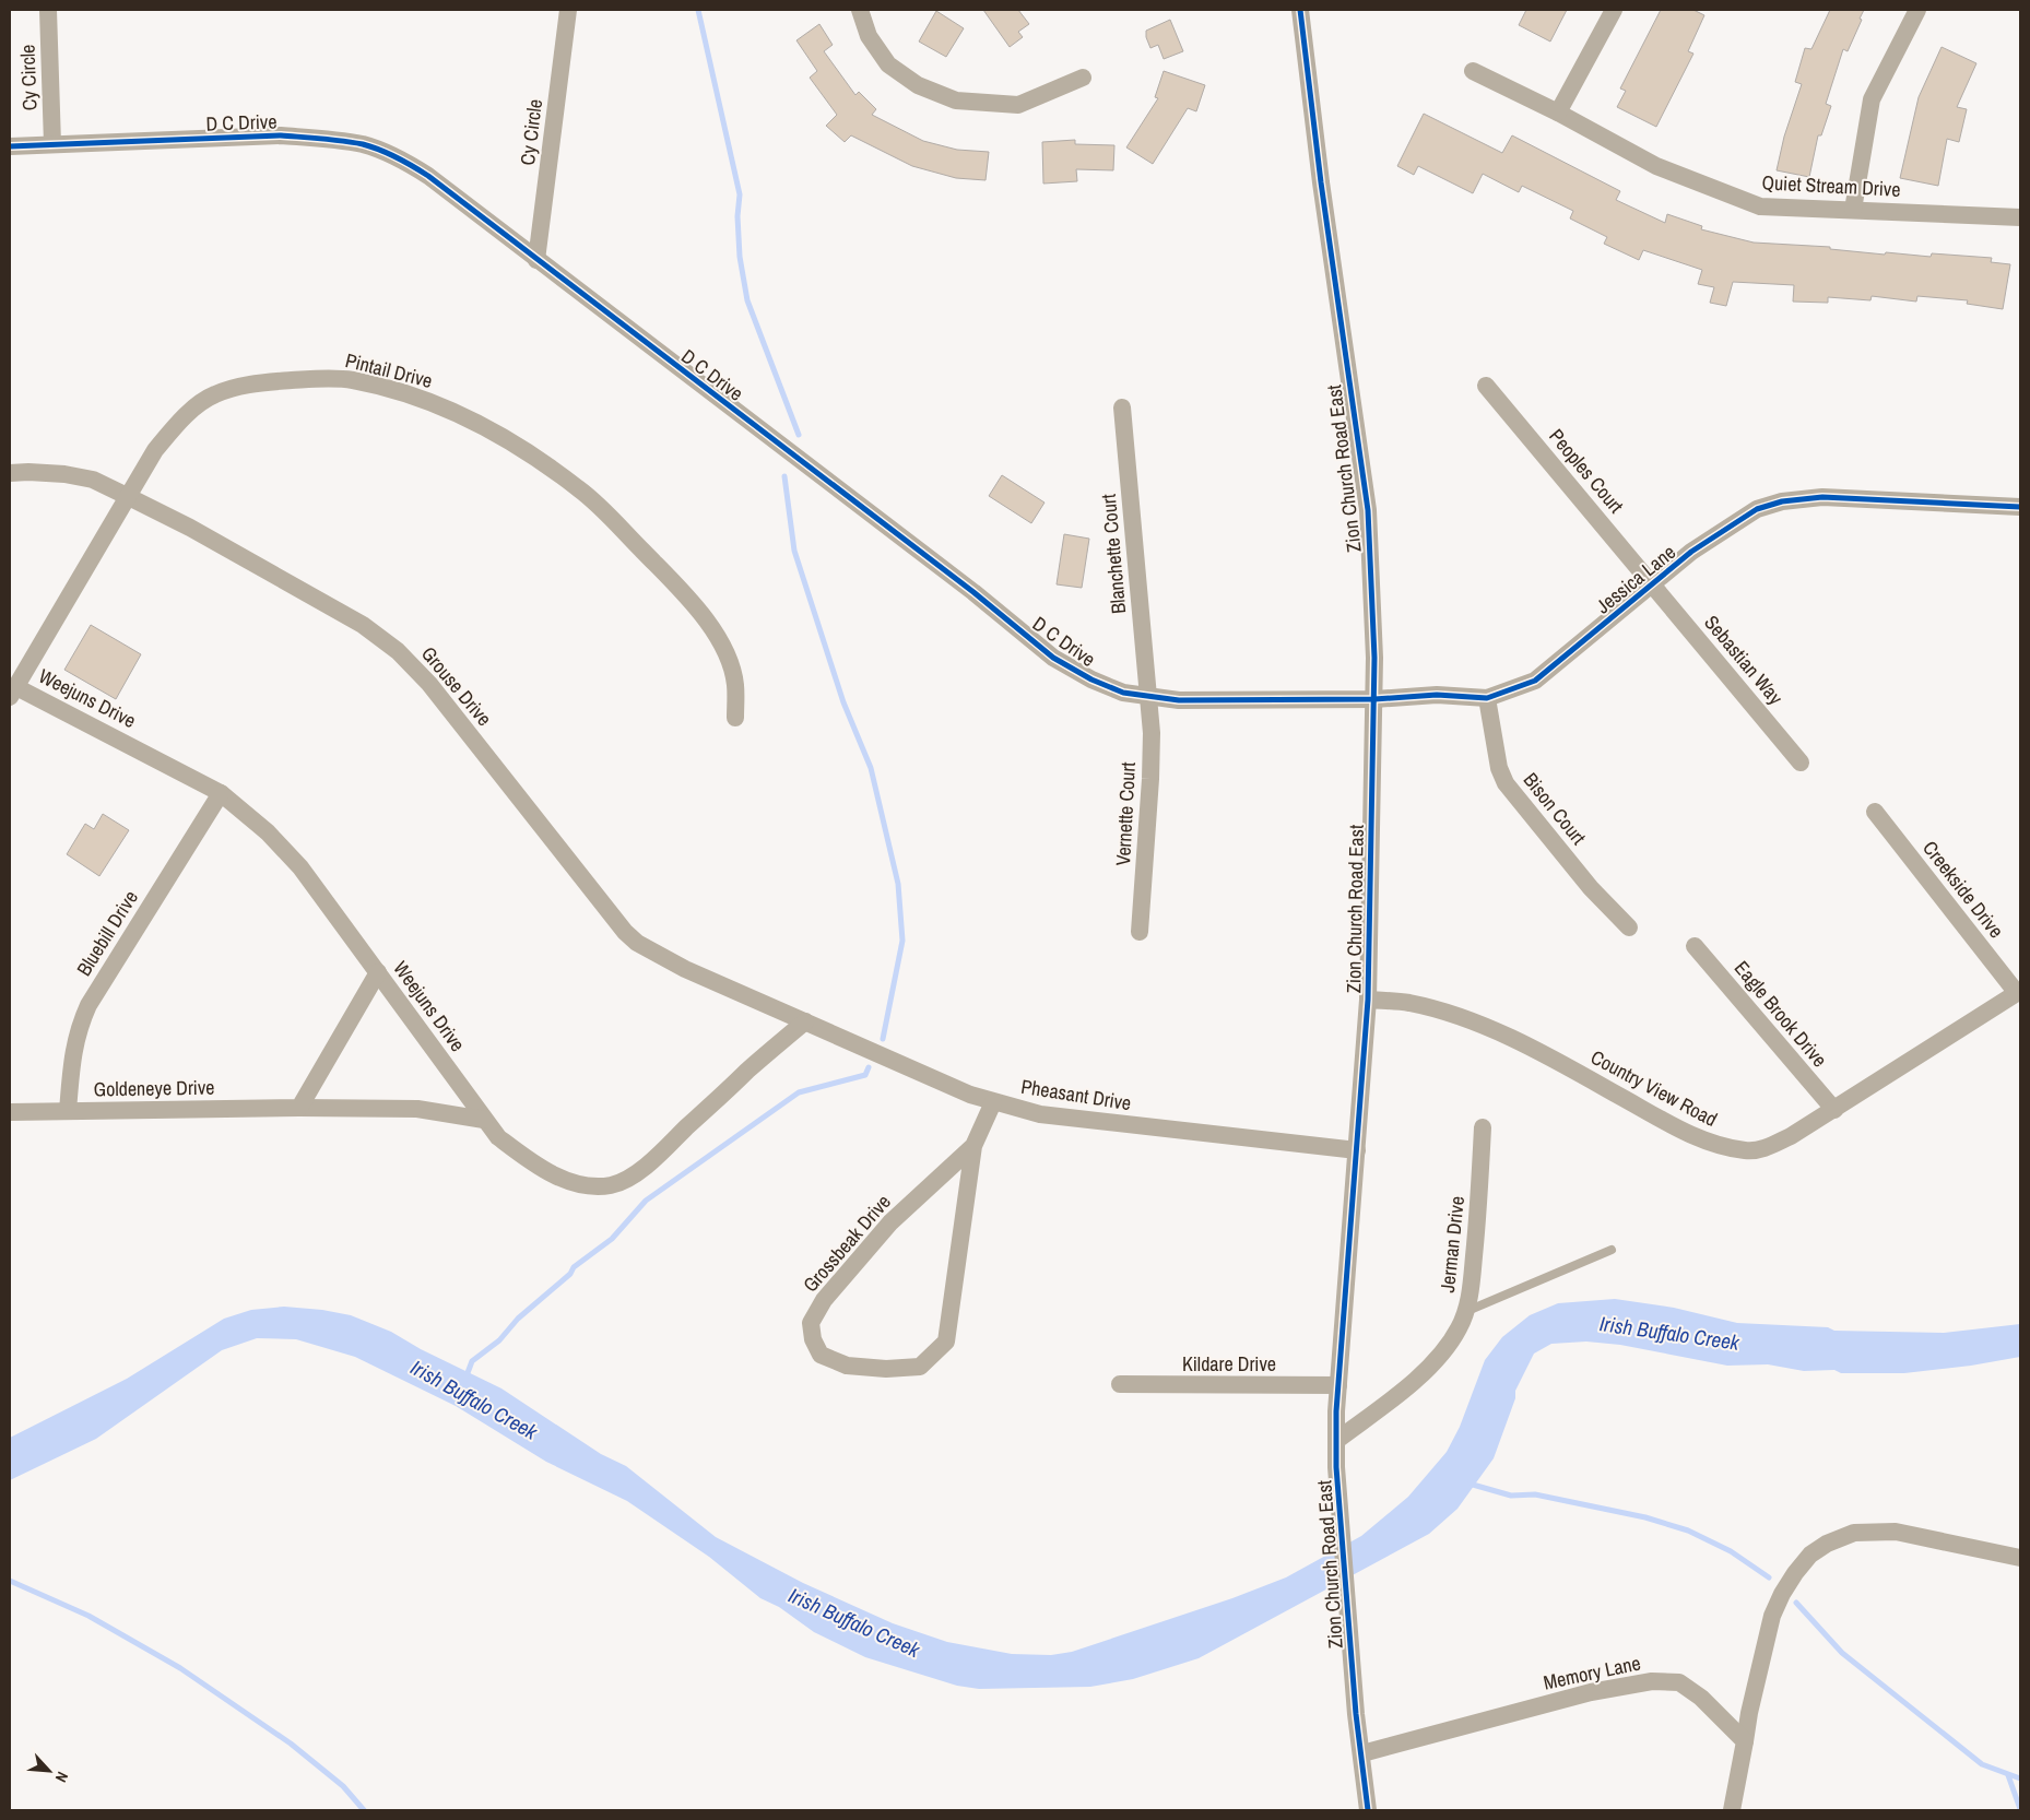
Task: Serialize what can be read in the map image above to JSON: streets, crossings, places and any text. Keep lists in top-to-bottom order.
{
  "streets": {
    "street": [
      "Cy Circle",
      "D C Drive",
      "Quiet Stream Drive",
      "Pintail Drive",
      "Zion Church Road East",
      "Peoples Court",
      "Blanchette Court",
      "Jessica Lane",
      "Sebastian Way",
      "Grouse Drive",
      "Weejuns Drive",
      "Bison Court",
      "Vernette Court",
      "Creekside Drive",
      "Bluebill Drive",
      "Eagle Brook Drive",
      "Goldeneye Drive",
      "Country View Road",
      "Pheasant Drive",
      "Grossbeak Drive",
      "Jerman Drive",
      "Kildare Drive",
      "Memory Lane"
    ]
  },
  "crossings": [
    ["Cy Circle", "D C Drive"],
    ["D C Drive", "Zion Church Road East"],
    ["D C Drive", "Blanchette Court"],
    ["D C Drive", "Jessica Lane"],
    ["D C Drive", "Vernette Court"],
    ["Pintail Drive", "Grouse Drive"],
    ["Pintail Drive", "Weejuns Drive"],
    ["Zion Church Road East", "Jessica Lane"],
    ["Zion Church Road East", "Country View Road"],
    ["Zion Church Road East", "Pheasant Drive"],
    ["Zion Church Road East", "Jerman Drive"],
    ["Zion Church Road East", "Kildare Drive"],
    ["Zion Church Road East", "Memory Lane"],
    ["Peoples Court", "Jessica Lane"],
    ["Peoples Court", "Sebastian Way"],
    ["Blanchette Court", "Vernette Court"],
    ["Jessica Lane", "Sebastian Way"],
    ["Jessica Lane", "Bison Court"],
    ["Grouse Drive", "Weejuns Drive"],
    ["Grouse Drive", "Pheasant Drive"],
    ["Weejuns Drive", "Bluebill Drive"],
    ["Weejuns Drive", "Goldeneye Drive"],
    ["Weejuns Drive", "Pheasant Drive"],
    ["Creekside Drive", "Country View Road"],
    ["Bluebill Drive", "Goldeneye Drive"],
    ["Eagle Brook Drive", "Country View Road"],
    ["Pheasant Drive", "Grossbeak Drive"]
  ],
  "water": ["Irish Buffalo Creek"],
  "north": "bottom right"
}
